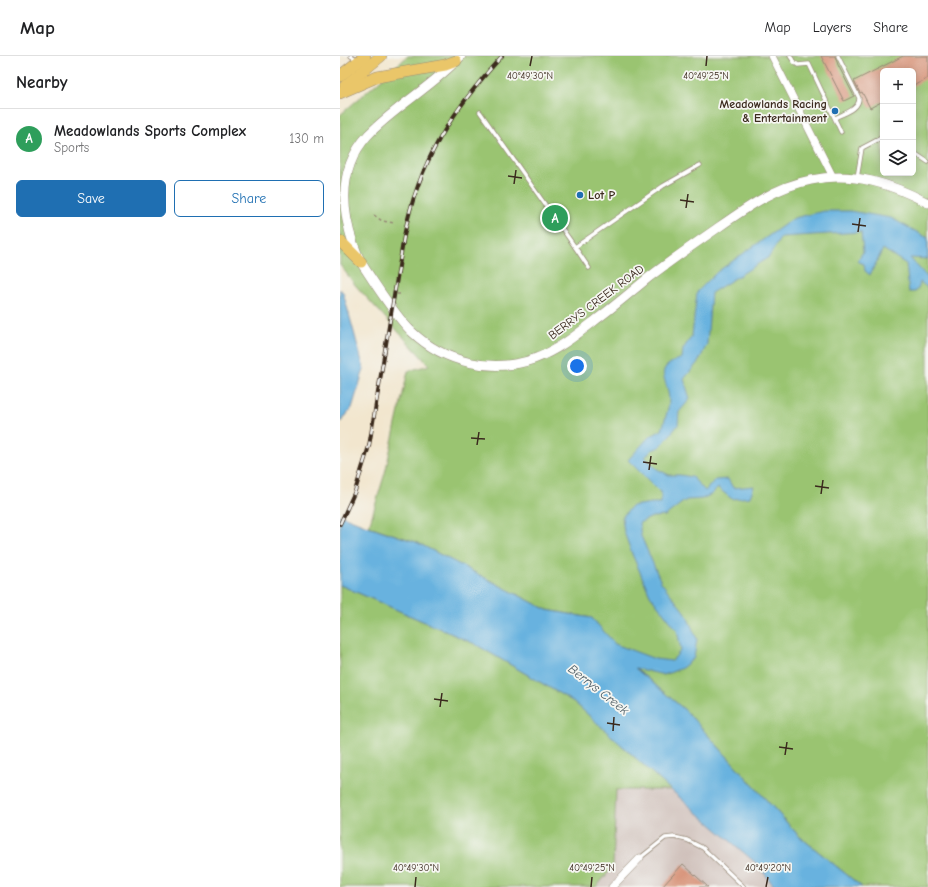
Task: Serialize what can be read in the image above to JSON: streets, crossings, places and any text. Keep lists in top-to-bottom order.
{
  "streets": {
    "street": ["BERRYS CREEK ROAD"]
  },
  "water": ["Berrys Creek"],
  "places": ["Meadowlands Racing & Entertainment", "Lot P"],
  "page": {
    "header": "Map",
    "nav": ["Map", "Layers", "Share"],
    "heading": "Nearby",
    "map_buttons": ["+", "−"],
    "list": [
      {
        "mark": "A",
        "name": "Meadowlands Sports Complex",
        "note": "Sports",
        "value": "130 m"
      }
    ],
    "buttons": ["Save", "Share"],
    "pins": "A"
  },
  "coordinates": ["40°49'30\"N", "40°49'25\"N", "40°49'20\"N"]
}
